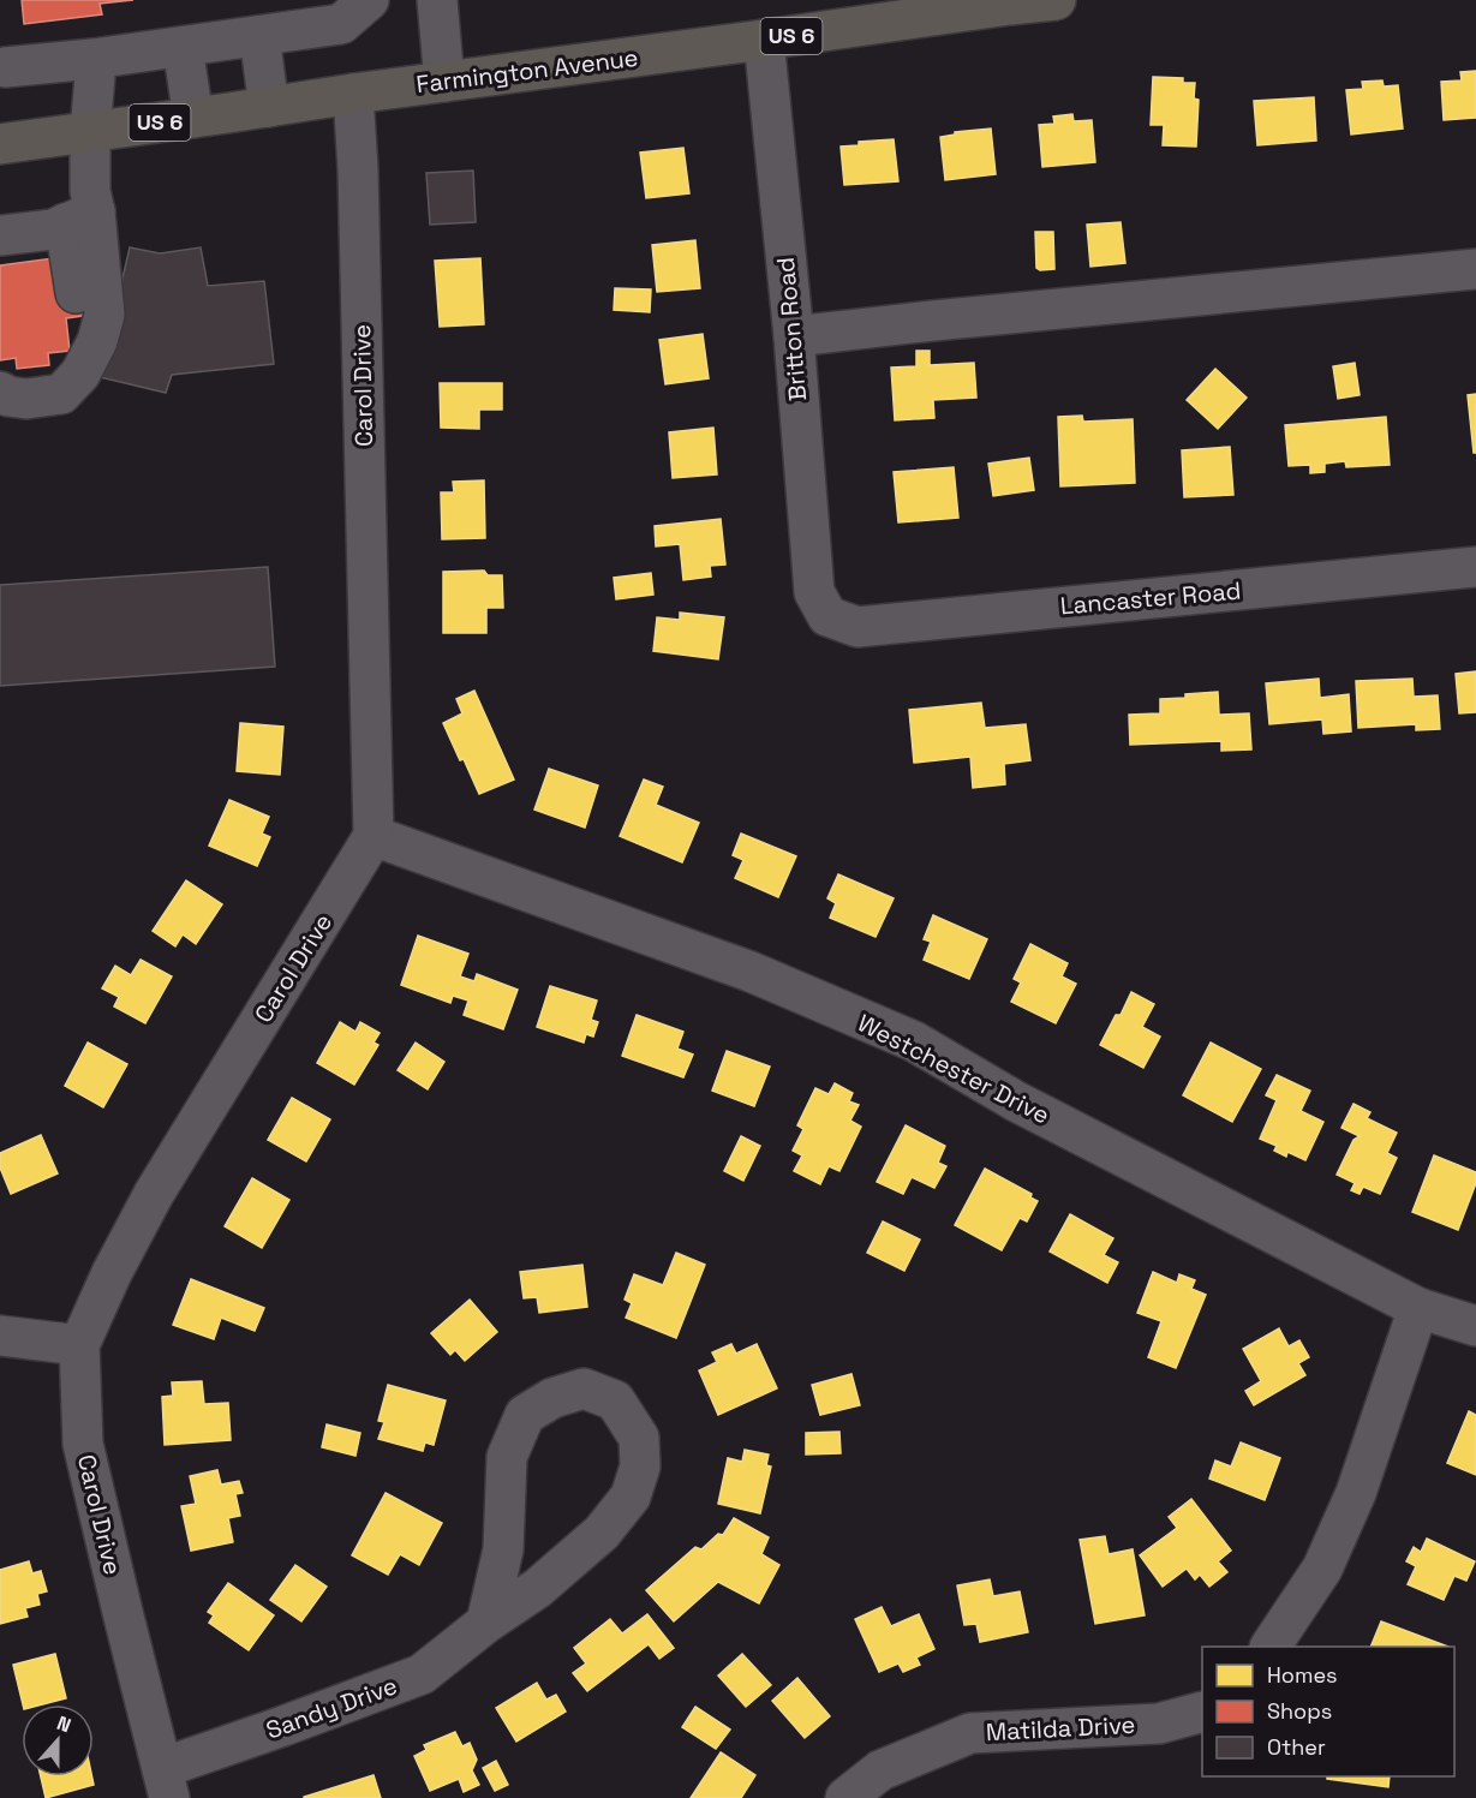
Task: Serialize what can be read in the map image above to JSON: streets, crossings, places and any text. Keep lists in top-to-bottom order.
{
  "streets": {
    "highway": ["US 6", "Farmington Avenue"],
    "street": [
      "Britton Road",
      "Carol Drive",
      "Lancaster Road",
      "Westchester Drive",
      "Sandy Drive",
      "Matilda Drive"
    ]
  },
  "crossings": [
    ["Farmington Avenue", "Britton Road"],
    ["Farmington Avenue", "Carol Drive"],
    ["Britton Road", "Lancaster Road"],
    ["Carol Drive", "Westchester Drive"],
    ["Carol Drive", "Sandy Drive"]
  ],
  "legend": ["Homes", "Shops", "Other"],
  "north": "top"
}
